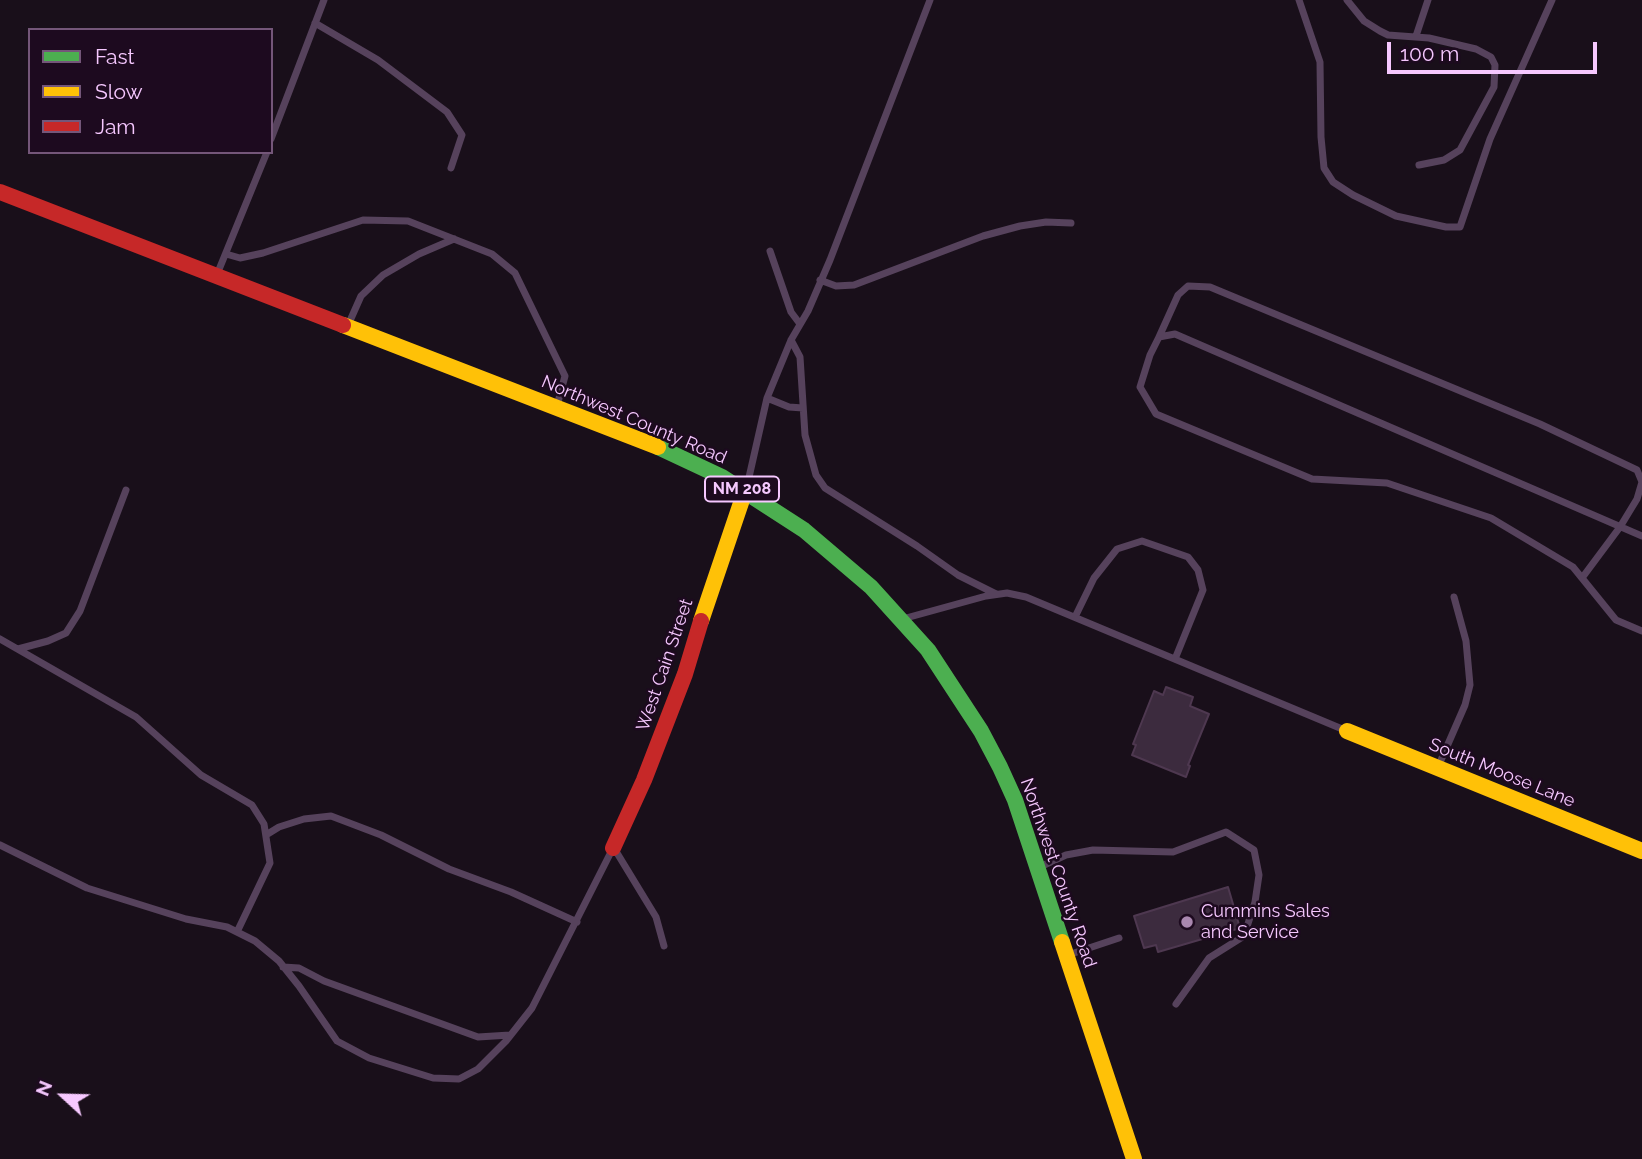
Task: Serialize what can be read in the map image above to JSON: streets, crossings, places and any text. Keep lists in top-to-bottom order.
{
  "streets": {
    "main road": [
      "Northwest County Road",
      "NM 208",
      "West Cain Street",
      "South Moose Lane"
    ]
  },
  "crossings": [
    ["Northwest County Road", "West Cain Street"]
  ],
  "places": ["Cummins Sales and Service"],
  "legend": ["Fast", "Slow", "Jam"],
  "scale_bar": "100 m",
  "north": "left"
}
